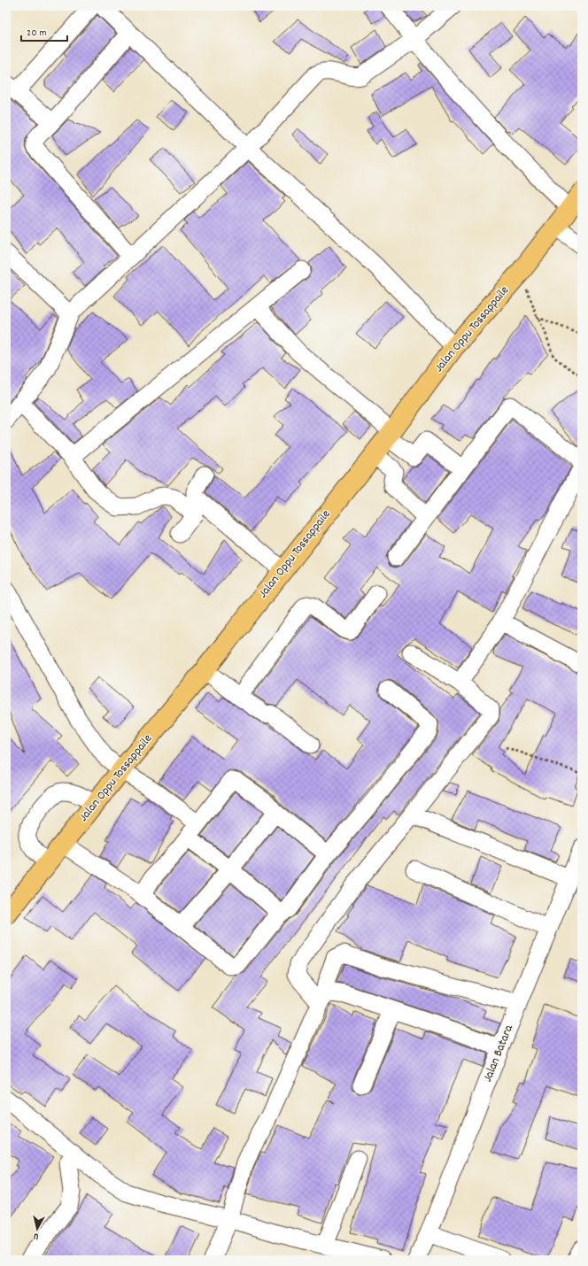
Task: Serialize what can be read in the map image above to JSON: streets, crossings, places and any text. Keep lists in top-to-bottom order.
{
  "streets": {
    "main road": ["Jalan Oppu Tossappaile"],
    "street": ["Jalan Batara"]
  },
  "scale_bar": "20 m",
  "north": "bottom"
}
